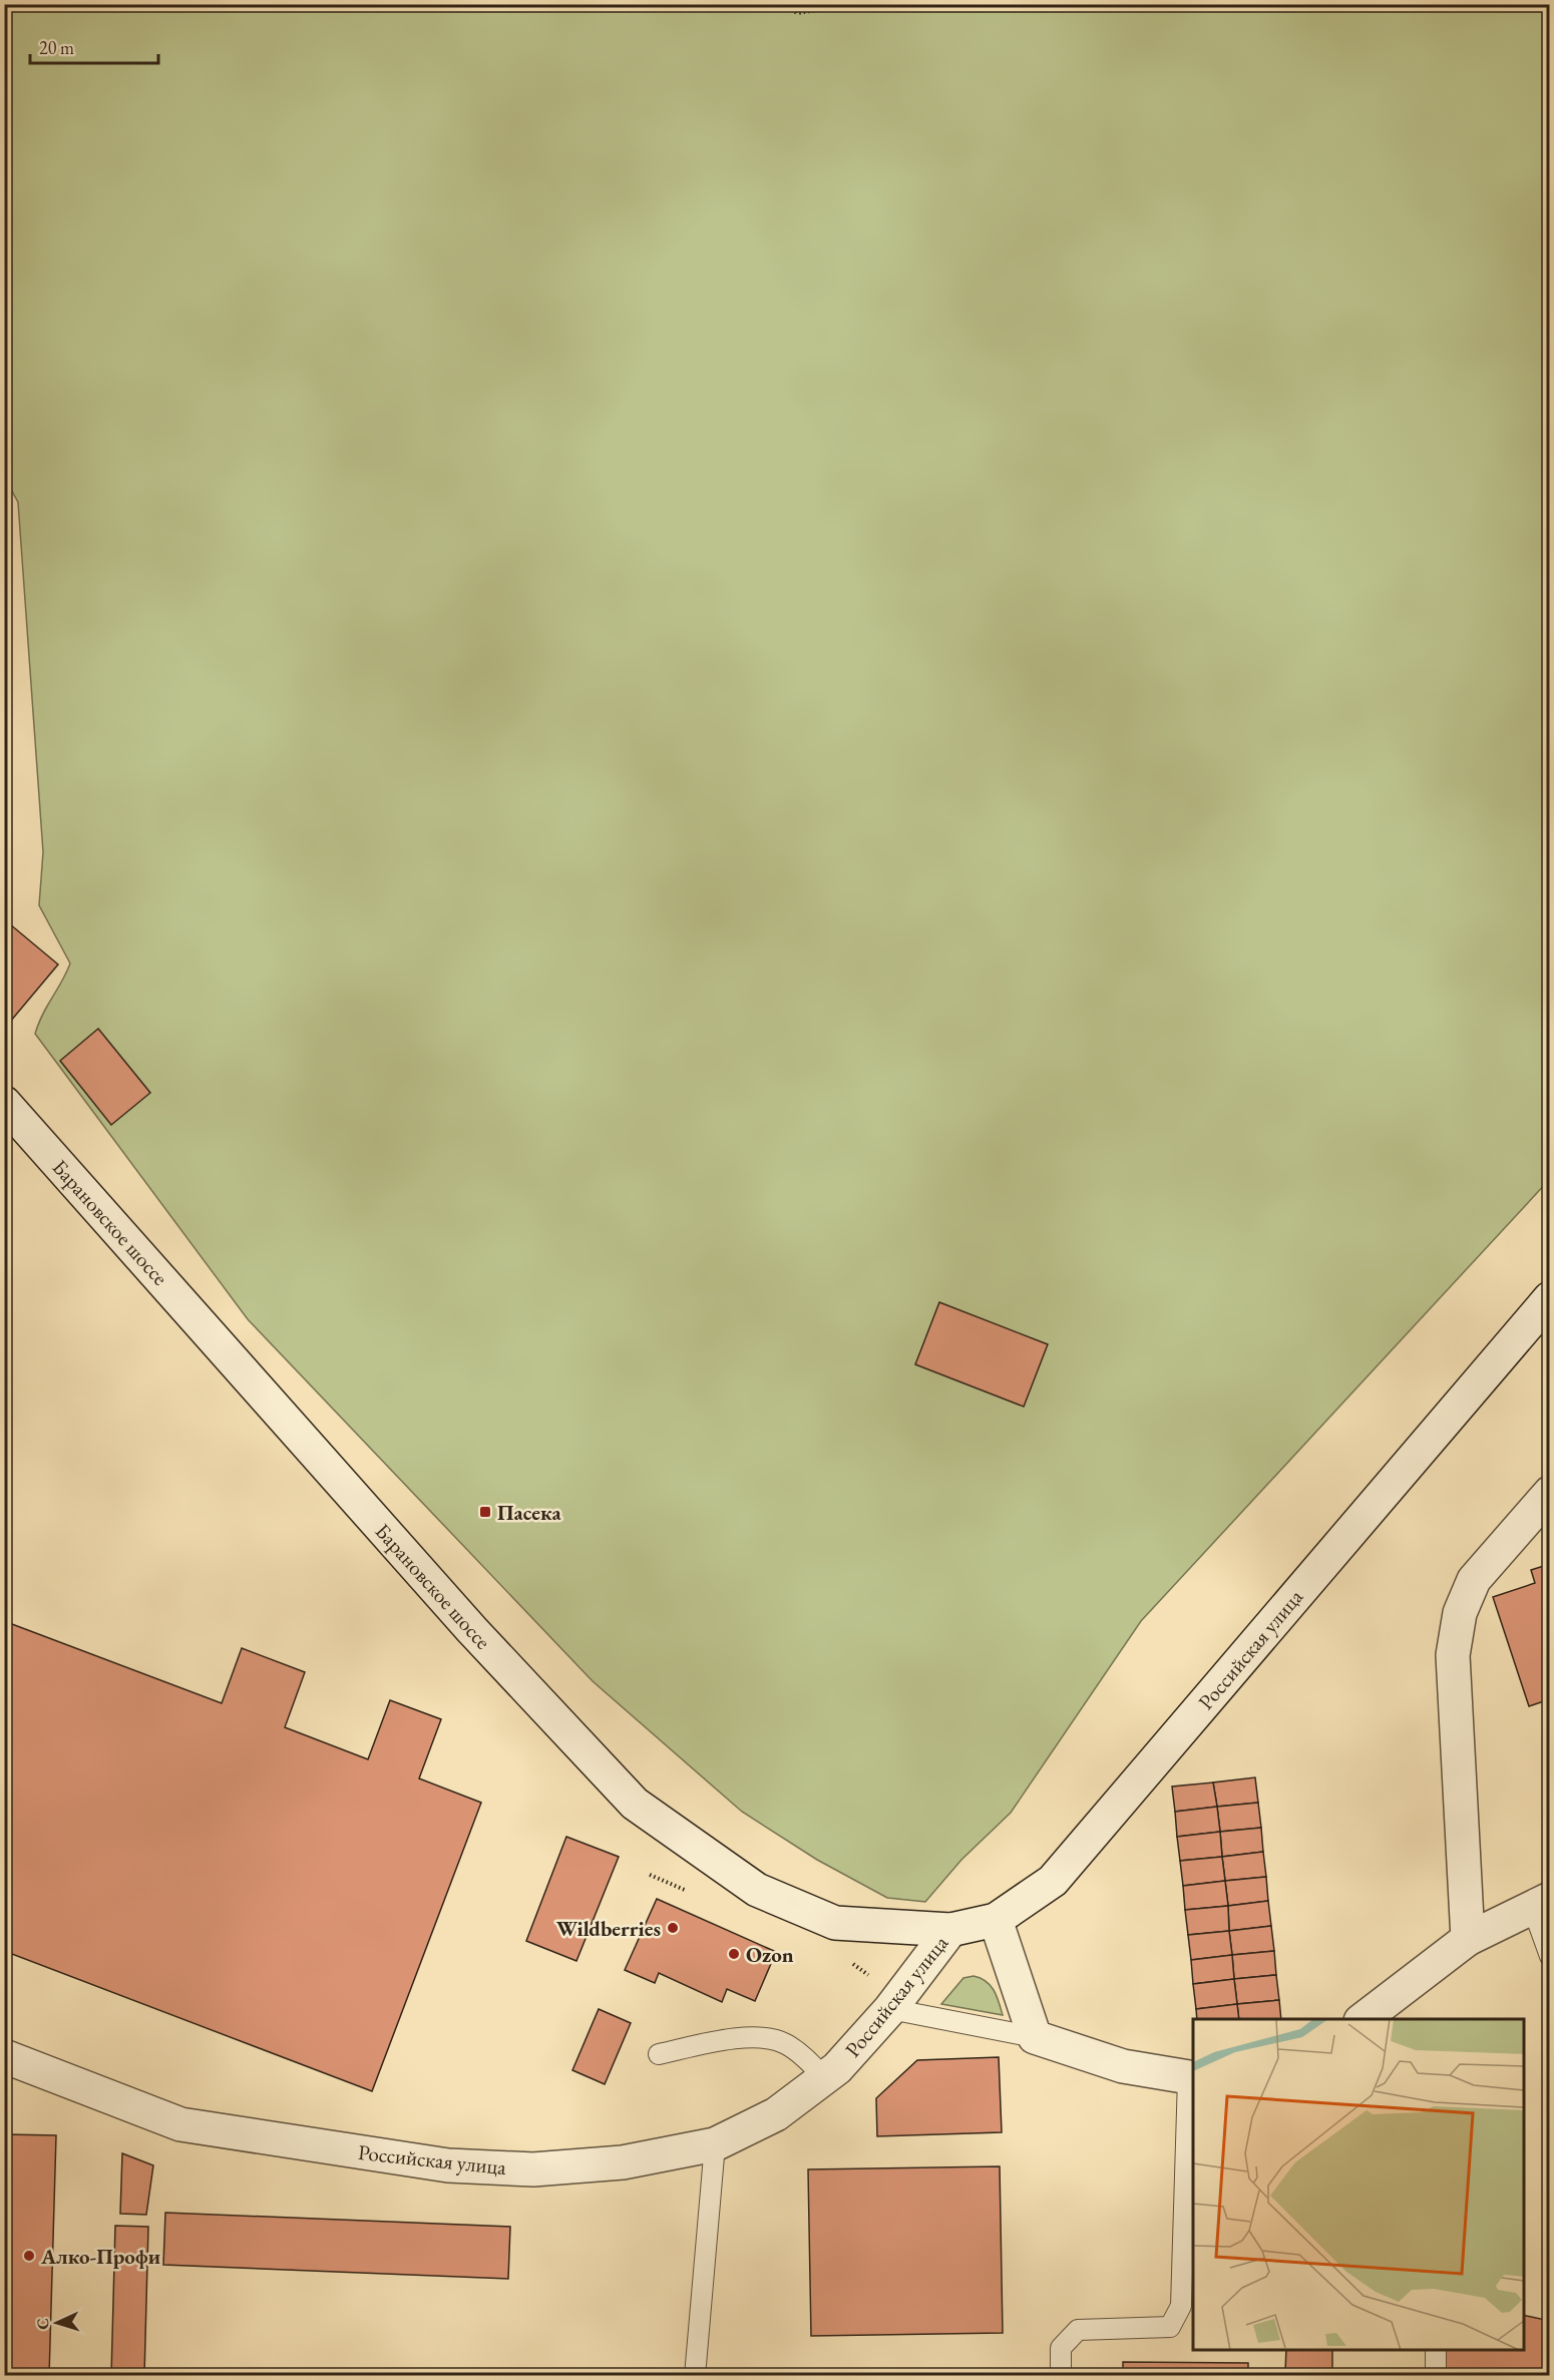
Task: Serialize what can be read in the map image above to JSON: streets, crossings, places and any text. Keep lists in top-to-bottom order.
{
  "streets": {
    "main road": ["Барановское шоссе", "Российская улица"]
  },
  "crossings": [
    ["Барановское шоссе", "Российская улица"]
  ],
  "places": {
    "transit": ["Пасека"],
    "other": ["Wildberries", "Ozon", "Алко-Профи"]
  },
  "scale_bar": "20 m",
  "north": "left"
}
